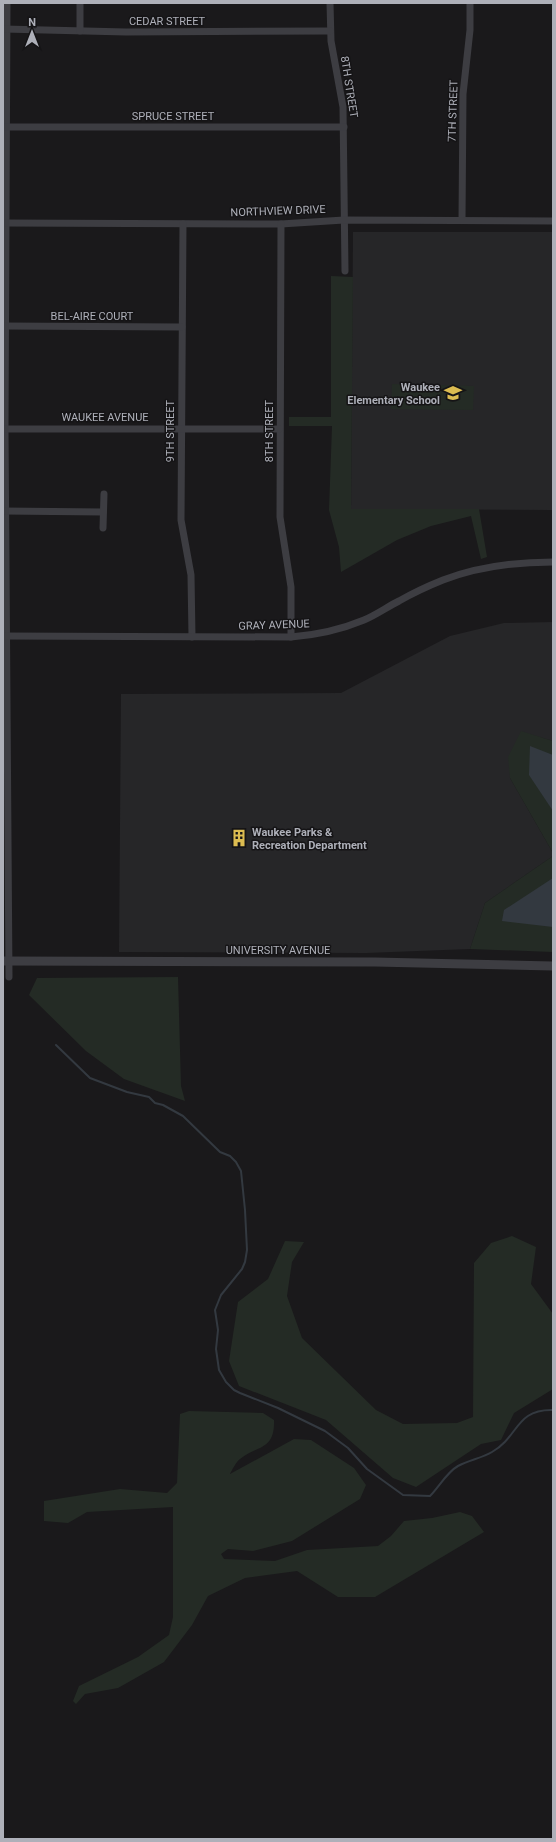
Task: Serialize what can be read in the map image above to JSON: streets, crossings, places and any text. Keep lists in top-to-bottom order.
{
  "streets": {
    "street": [
      "CEDAR STREET",
      "8TH STREET",
      "7TH STREET",
      "SPRUCE STREET",
      "NORTHVIEW DRIVE",
      "BEL-AIRE COURT",
      "WAUKEE AVENUE",
      "9TH STREET",
      "GRAY AVENUE",
      "UNIVERSITY AVENUE"
    ]
  },
  "crossings": [
    ["CEDAR STREET", "8TH STREET"],
    ["8TH STREET", "SPRUCE STREET"],
    ["8TH STREET", "NORTHVIEW DRIVE"],
    ["8TH STREET", "WAUKEE AVENUE"],
    ["8TH STREET", "GRAY AVENUE"],
    ["7TH STREET", "NORTHVIEW DRIVE"],
    ["NORTHVIEW DRIVE", "9TH STREET"],
    ["BEL-AIRE COURT", "9TH STREET"],
    ["WAUKEE AVENUE", "9TH STREET"],
    ["9TH STREET", "GRAY AVENUE"]
  ],
  "places": {
    "school or university": ["Waukee Elementary School"],
    "building": ["Waukee Parks & Recreation Department"]
  },
  "north": "top"
}
